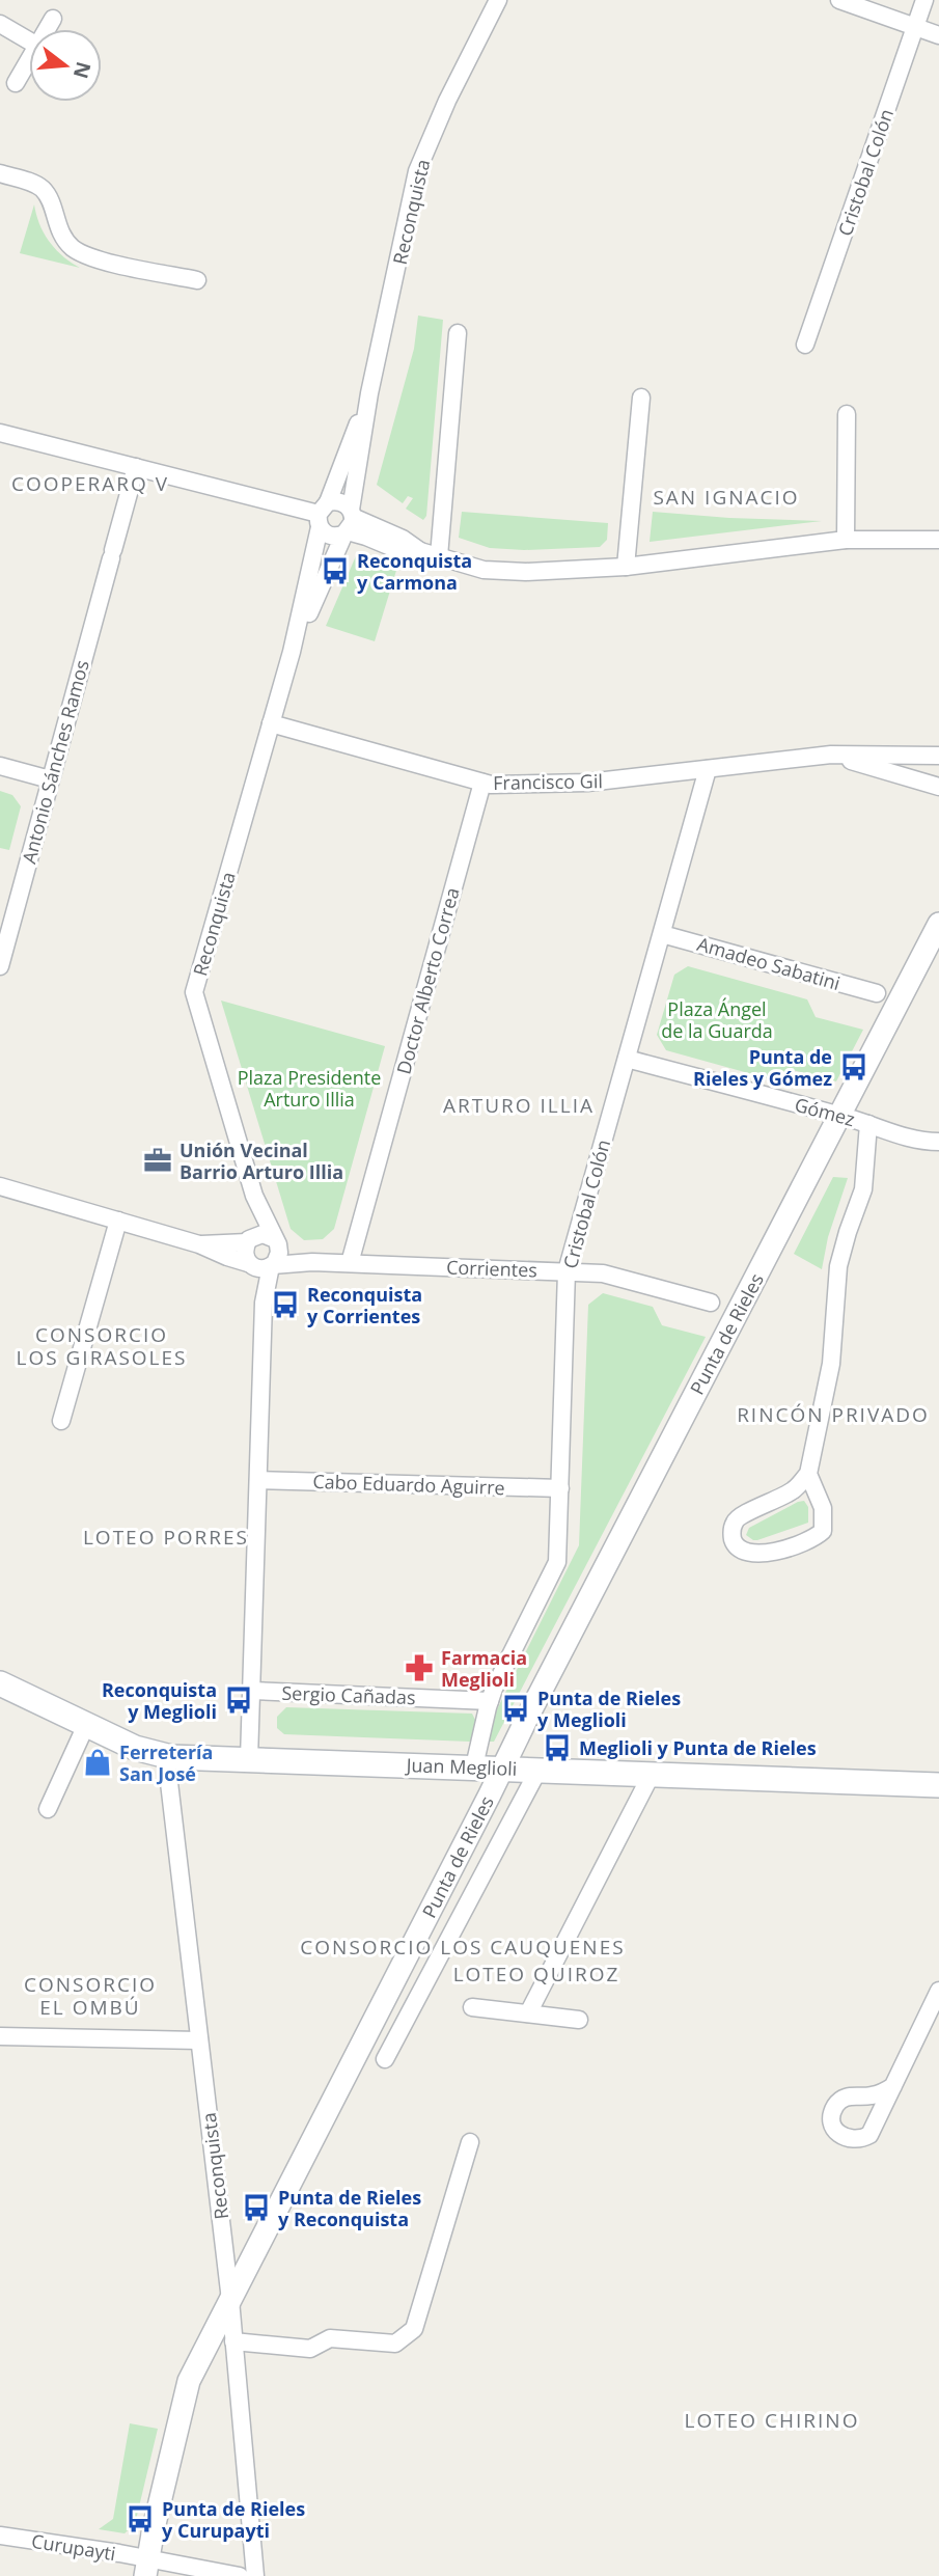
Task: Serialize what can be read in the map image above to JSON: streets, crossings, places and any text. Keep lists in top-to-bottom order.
{
  "streets": {
    "main road": ["Juan Meglioli"],
    "street": [
      "Cristobal Colón",
      "Reconquista",
      "Antonio Sánches Ramos",
      "Francisco Gil",
      "Amadeo Sabatini",
      "Doctor Alberto Correa",
      "Gómez",
      "Corrientes",
      "Punta de Rieles",
      "Cabo Eduardo Aguirre",
      "Sergio Cañadas",
      "Curupayti"
    ]
  },
  "crossings": [
    ["Cristobal Colón", "Francisco Gil"],
    ["Cristobal Colón", "Amadeo Sabatini"],
    ["Cristobal Colón", "Gómez"],
    ["Cristobal Colón", "Corrientes"],
    ["Cristobal Colón", "Cabo Eduardo Aguirre"],
    ["Cristobal Colón", "Sergio Cañadas"],
    ["Cristobal Colón", "Juan Meglioli"],
    ["Reconquista", "Francisco Gil"],
    ["Reconquista", "Corrientes"],
    ["Reconquista", "Punta de Rieles"],
    ["Reconquista", "Juan Meglioli"],
    ["Francisco Gil", "Doctor Alberto Correa"],
    ["Doctor Alberto Correa", "Corrientes"],
    ["Gómez", "Punta de Rieles"],
    ["Punta de Rieles", "Juan Meglioli"],
    ["Punta de Rieles", "Curupayti"]
  ],
  "districts": [
    "COOPERARQ V",
    "SAN IGNACIO",
    "ARTURO ILLIA",
    "CONSORCIO LOS GIRASOLES",
    "RINCÓN PRIVADO",
    "LOTEO PORRES",
    "CONSORCIO LOS CAUQUENES",
    "LOTEO QUIROZ",
    "CONSORCIO EL OMBÚ",
    "LOTEO CHIRINO"
  ],
  "parks": ["Plaza Ángel de la Guarda", "Plaza Presidente Arturo Illia"],
  "places": {
    "bus stop": [
      "Reconquista y Carmona",
      "Punta de Rieles y Gómez",
      "Reconquista y Corrientes",
      "Reconquista y Meglioli",
      "Punta de Rieles y Meglioli",
      "Meglioli y Punta de Rieles",
      "Punta de Rieles y Reconquista",
      "Punta de Rieles y Curupayti"
    ],
    "office": ["Unión Vecinal Barrio Arturo Illia"],
    "pharmacy": ["Farmacia Meglioli"],
    "shop": ["Ferretería San José"]
  },
  "north": "right"
}
